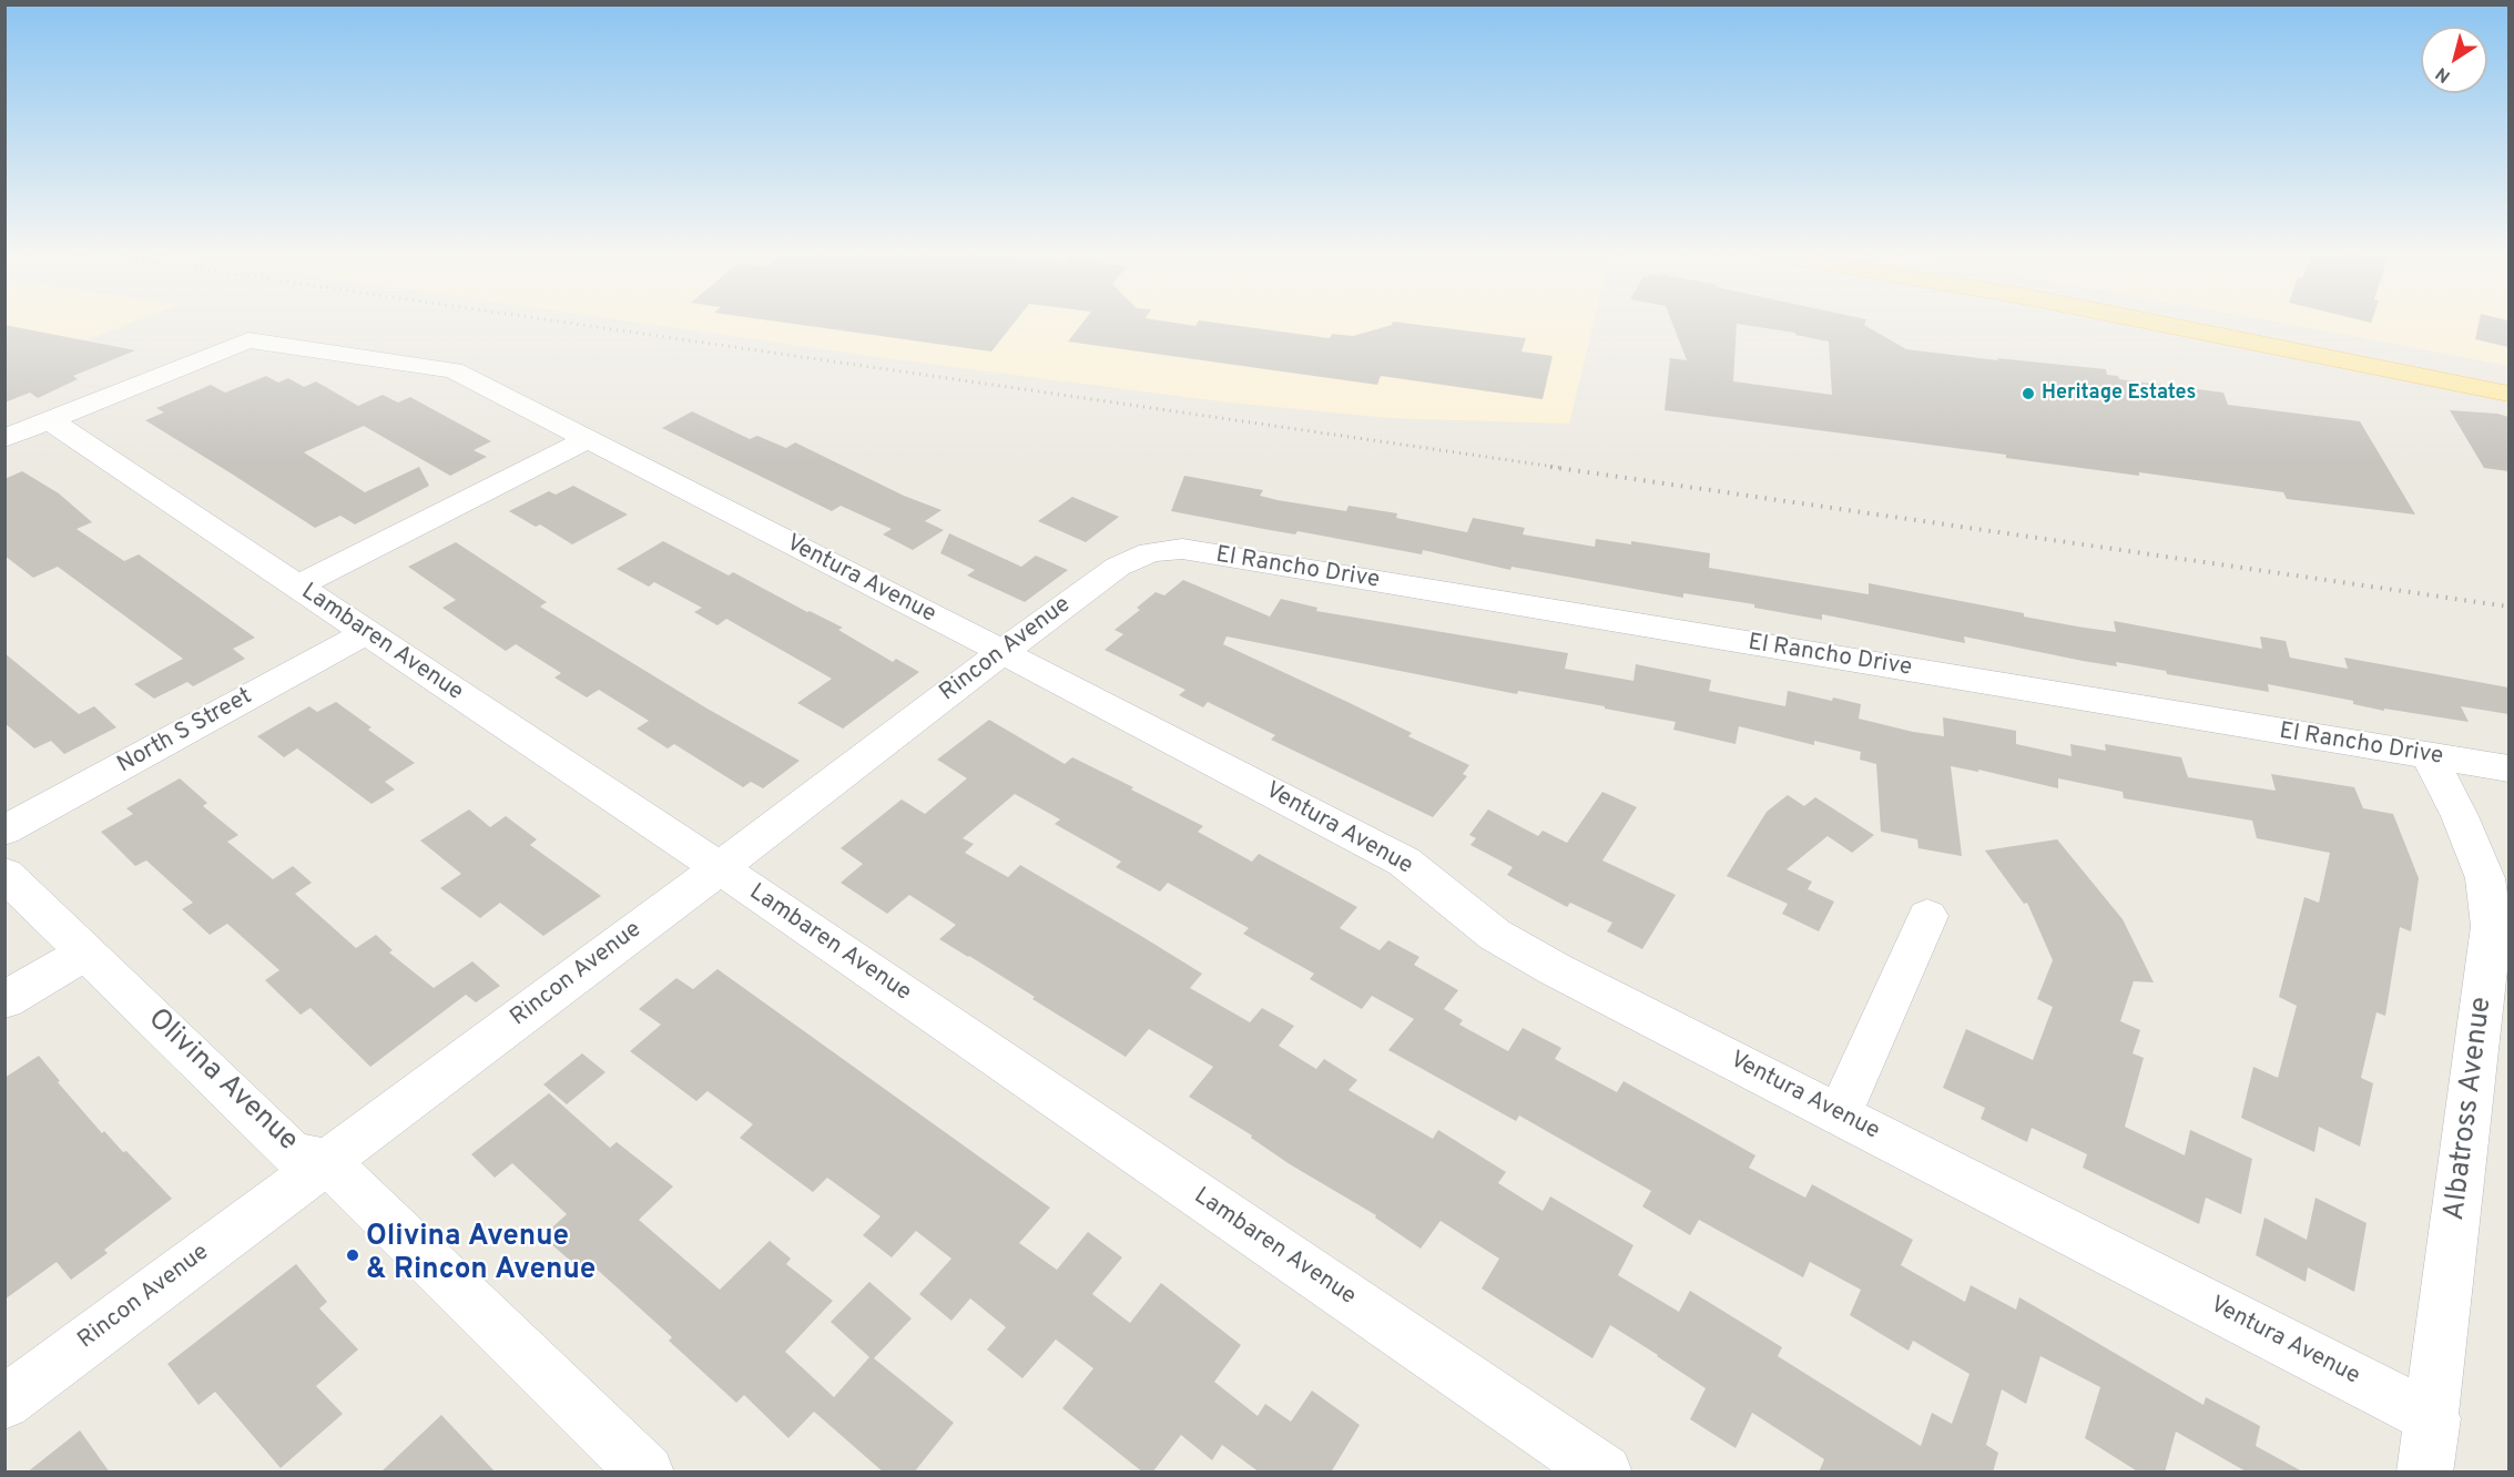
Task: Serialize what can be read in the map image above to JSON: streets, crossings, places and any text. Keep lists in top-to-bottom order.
{
  "streets": {
    "street": [
      "El Rancho Drive",
      "Ventura Avenue",
      "Lambaren Avenue",
      "Rincon Avenue",
      "North S Street",
      "Olivina Avenue",
      "Albatross Avenue"
    ]
  },
  "crossings": [
    ["El Rancho Drive", "Rincon Avenue"],
    ["El Rancho Drive", "Albatross Avenue"],
    ["Ventura Avenue", "Lambaren Avenue"],
    ["Ventura Avenue", "Rincon Avenue"],
    ["Ventura Avenue", "Albatross Avenue"],
    ["Lambaren Avenue", "Rincon Avenue"],
    ["Lambaren Avenue", "North S Street"],
    ["Rincon Avenue", "Olivina Avenue"]
  ],
  "places": ["Heritage Estates", "Olivina Avenue & Rincon Avenue"],
  "north": "bottom left"
}
